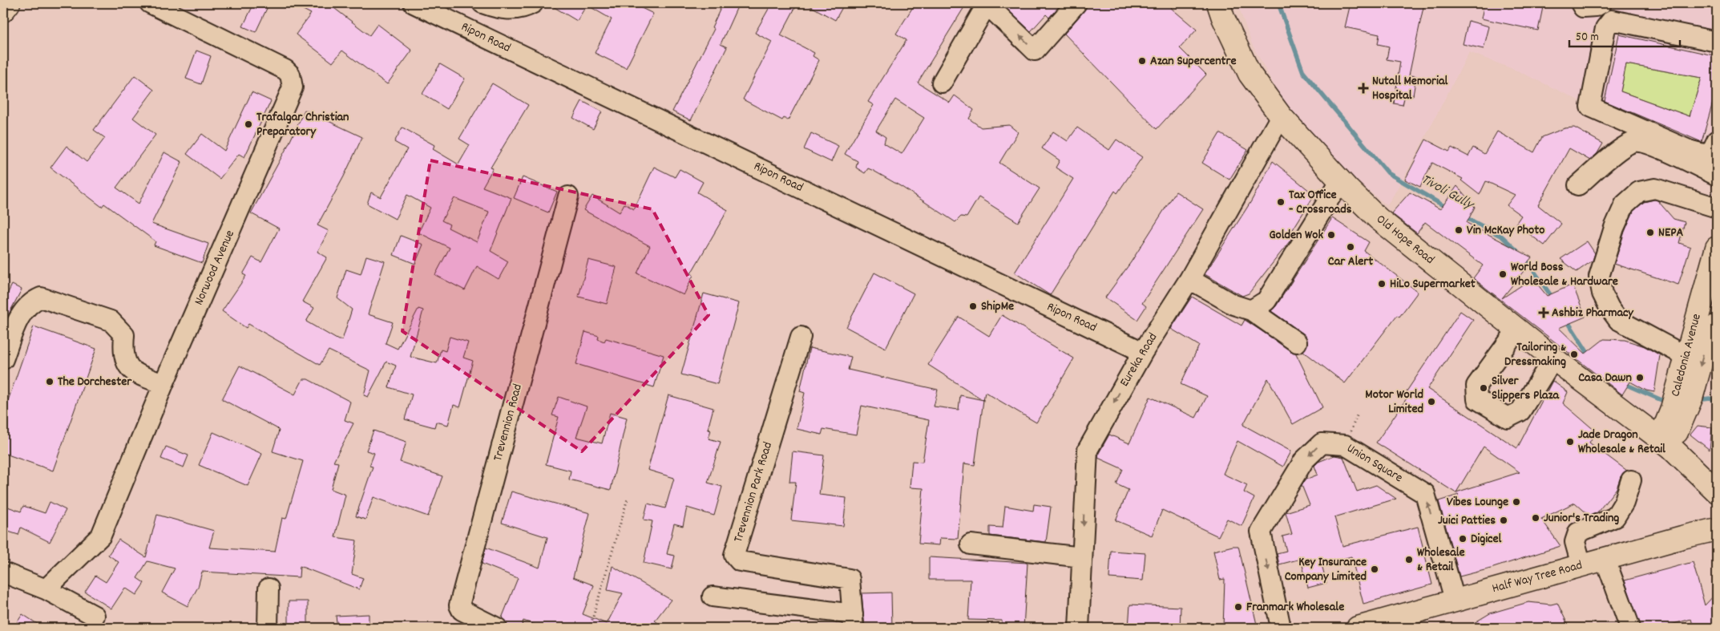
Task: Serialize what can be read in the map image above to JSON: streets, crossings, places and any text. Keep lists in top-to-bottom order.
{
  "streets": {
    "main road": ["Old Hope Road", "Caledonia Avenue", "Half Way Tree Road"],
    "street": [
      "Ripon Road",
      "Norwood Avenue",
      "Eureka Road",
      "Trevennion Road",
      "Union Square",
      "Trevennion Park Road"
    ]
  },
  "crossings": [
    ["Ripon Road", "Eureka Road"],
    ["Old Hope Road", "Eureka Road"],
    ["Union Square", "Half Way Tree Road"]
  ],
  "one_way": ["Eureka Road"],
  "water": ["Tivoli Gully"],
  "places": {
    "other": [
      "Azan Supercentre",
      "Trafalgar Christian Preparatory",
      "Tax Office - Crossroads",
      "Vin McKay Photo",
      "NEPA",
      "Golden Wok",
      "Car Alert",
      "World Boss Wholesale & Hardware",
      "HiLo Supermarket",
      "ShipMe",
      "Tailoring & Dressmaking",
      "Casa Dawn",
      "The Dorchester",
      "Silver Slippers Plaza",
      "Motor World Limited",
      "Jade Dragon Wholesale & Retail",
      "Vibes Lounge",
      "Junior's Trading",
      "Juici Patties",
      "Digicel",
      "Wholesale & Retail",
      "Key Insurance Company Limited",
      "Franmark Wholesale"
    ],
    "health": ["Nutall Memorial Hospital", "Ashbiz Pharmacy"]
  },
  "scale_bar": "50 m"
}
